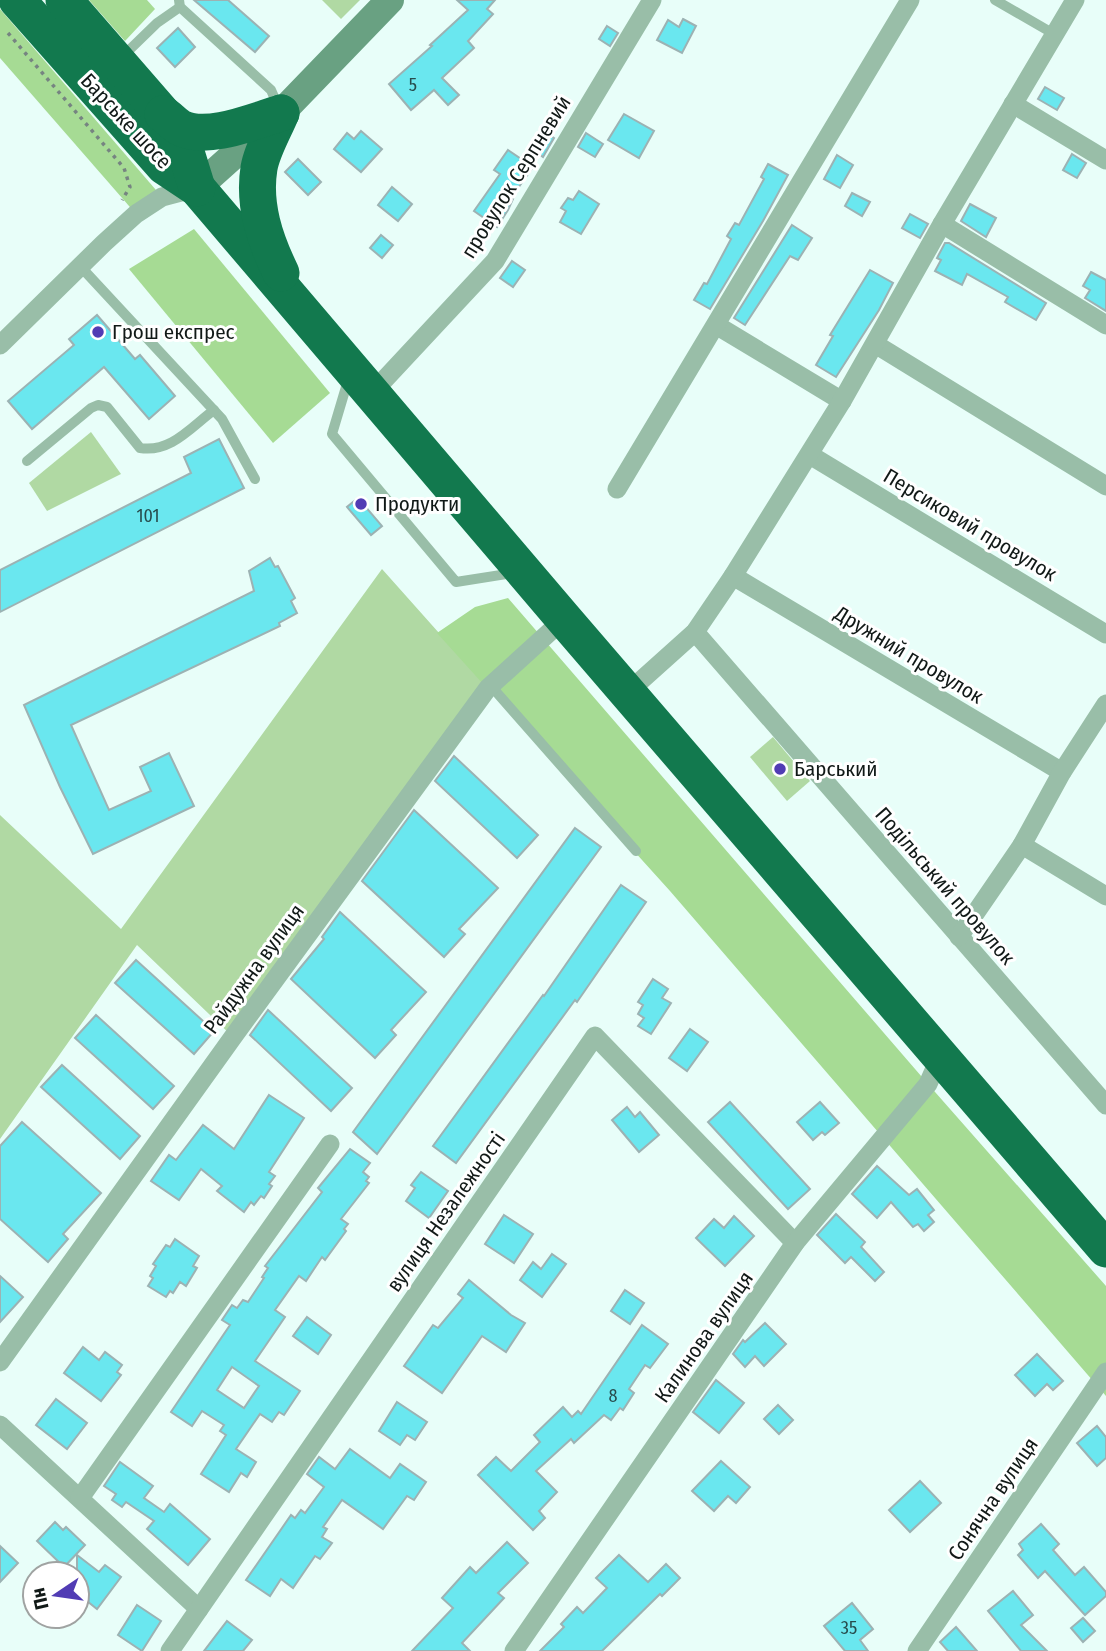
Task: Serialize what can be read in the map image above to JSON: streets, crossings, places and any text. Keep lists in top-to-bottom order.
{
  "streets": {
    "highway": ["Барське шосе"],
    "street": [
      "провулок Серпневий",
      "Персиковий провулок",
      "Дружний провулок",
      "Подільський провулок",
      "Райдужна вулиця",
      "вулиця Незалежності",
      "Калинова вулиця",
      "Сонячна вулиця"
    ]
  },
  "crossings": [
    ["вулиця Незалежності", "Калинова вулиця"]
  ],
  "places": ["Грош експрес", "Продукти", "Барський"],
  "house_numbers": [
    "5",
    "101",
    "8",
    "35"
  ],
  "north": "left"
}
